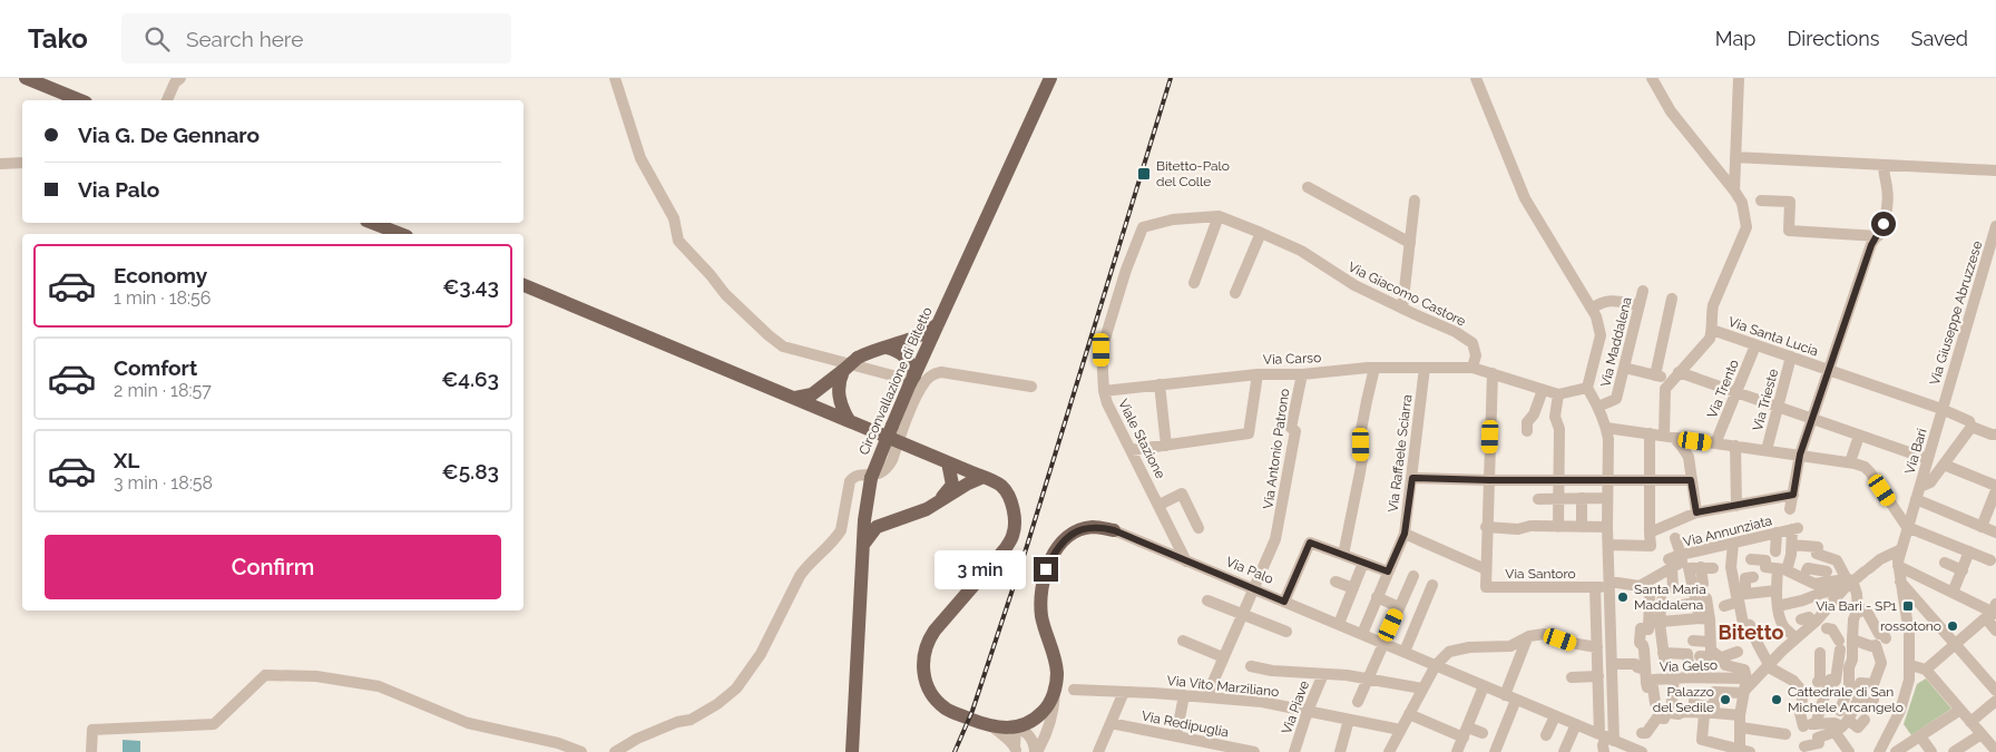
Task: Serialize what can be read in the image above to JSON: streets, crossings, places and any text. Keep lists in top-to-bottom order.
{
  "streets": {
    "main road": ["Circonvallazione di Bitetto", "Via Palo"],
    "street": [
      "Via Giacomo Castore",
      "Via Giuseppe Abruzzese",
      "Via Santa Lucia",
      "Via Maddalena",
      "Via Carso",
      "Via Trento",
      "Via Trieste",
      "Viale Stazione",
      "Via Antonio Patrono",
      "Via Bari",
      "Via Raffaele Sciarra",
      "Via Annunziata",
      "Via Santoro",
      "Via Gelso",
      "Via Vito Marziliano",
      "Via Piave",
      "Via Redipuglia"
    ]
  },
  "crossings": [
    ["Via Giacomo Castore", "Via Carso"],
    ["Via Giacomo Castore", "Viale Stazione"],
    ["Via Giuseppe Abruzzese", "Via Santa Lucia"],
    ["Via Giuseppe Abruzzese", "Via Bari"],
    ["Via Santa Lucia", "Via Trento"],
    ["Via Santa Lucia", "Via Trieste"],
    ["Via Santa Lucia", "Via Bari"],
    ["Via Carso", "Viale Stazione"],
    ["Via Carso", "Via Antonio Patrono"],
    ["Via Carso", "Via Raffaele Sciarra"],
    ["Viale Stazione", "Via Palo"],
    ["Via Antonio Patrono", "Via Palo"],
    ["Via Antonio Patrono", "Via Vito Marziliano"],
    ["Via Raffaele Sciarra", "Via Palo"],
    ["Via Annunziata", "Via Gelso"],
    ["Via Vito Marziliano", "Via Piave"]
  ],
  "districts": ["Bitetto"],
  "places": {
    "transit": ["Bitetto-Palo del Colle", "Via Bari - SP1"],
    "other": [
      "Santa Maria Maddalena",
      "rossotono",
      "Palazzo del Sedile",
      "Cattedrale di San Michele Arcangelo"
    ]
  },
  "page": {
    "header": "Tako",
    "search": "Search here",
    "nav": ["Map", "Directions", "Saved"],
    "banner": ["Via G. De Gennaro", "Via Palo"],
    "list": [
      {
        "name": "Economy",
        "note": "1 min · 18:56",
        "value": "€3.43"
      },
      {
        "name": "Comfort",
        "note": "2 min · 18:57",
        "value": "€4.63"
      },
      {
        "name": "XL",
        "note": "3 min · 18:58",
        "value": "€5.83"
      }
    ],
    "buttons": "Confirm",
    "bubble": "3 min"
  }
}
